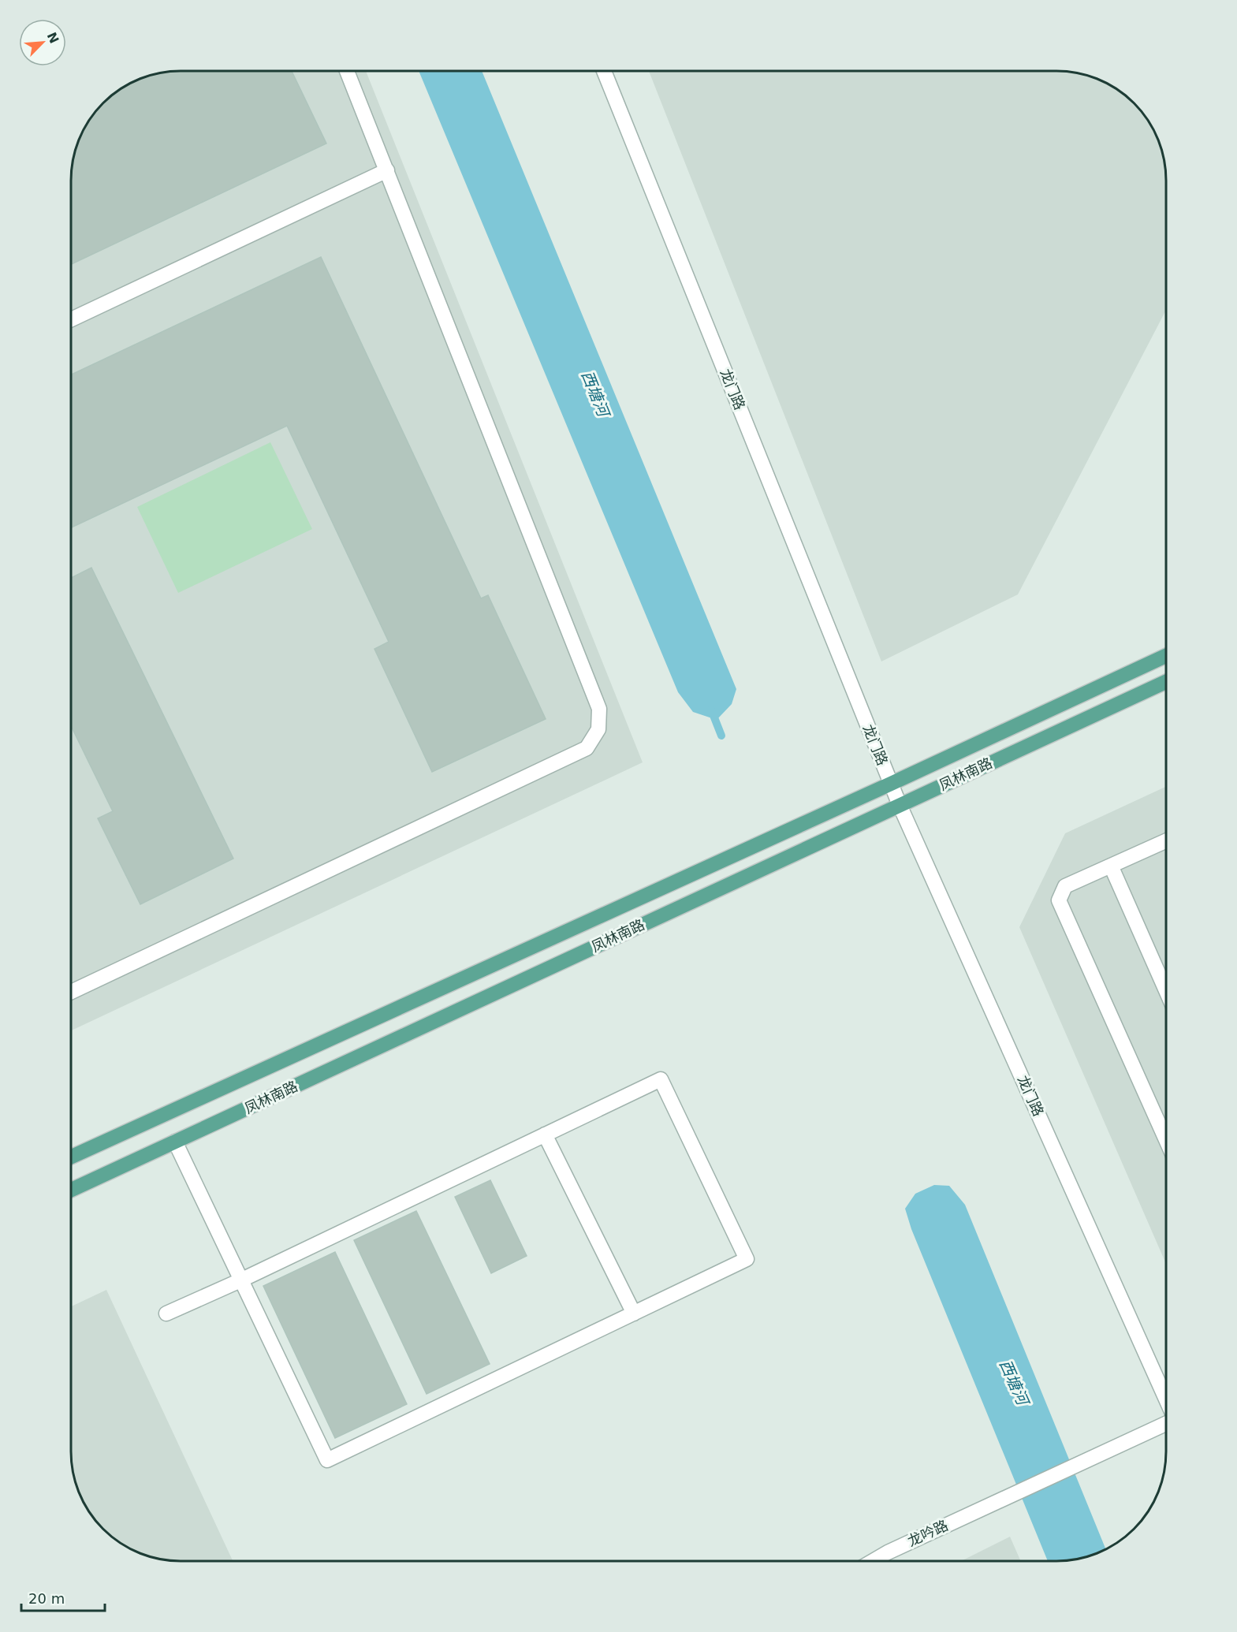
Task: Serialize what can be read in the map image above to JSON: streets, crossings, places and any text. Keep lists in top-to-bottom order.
{
  "streets": {
    "main road": ["凤林南路"],
    "street": ["龙门路", "龙吟路"]
  },
  "crossings": [
    ["龙门路", "凤林南路"]
  ],
  "water": ["西塘河"],
  "scale_bar": "20 m",
  "north": "top right"
}
